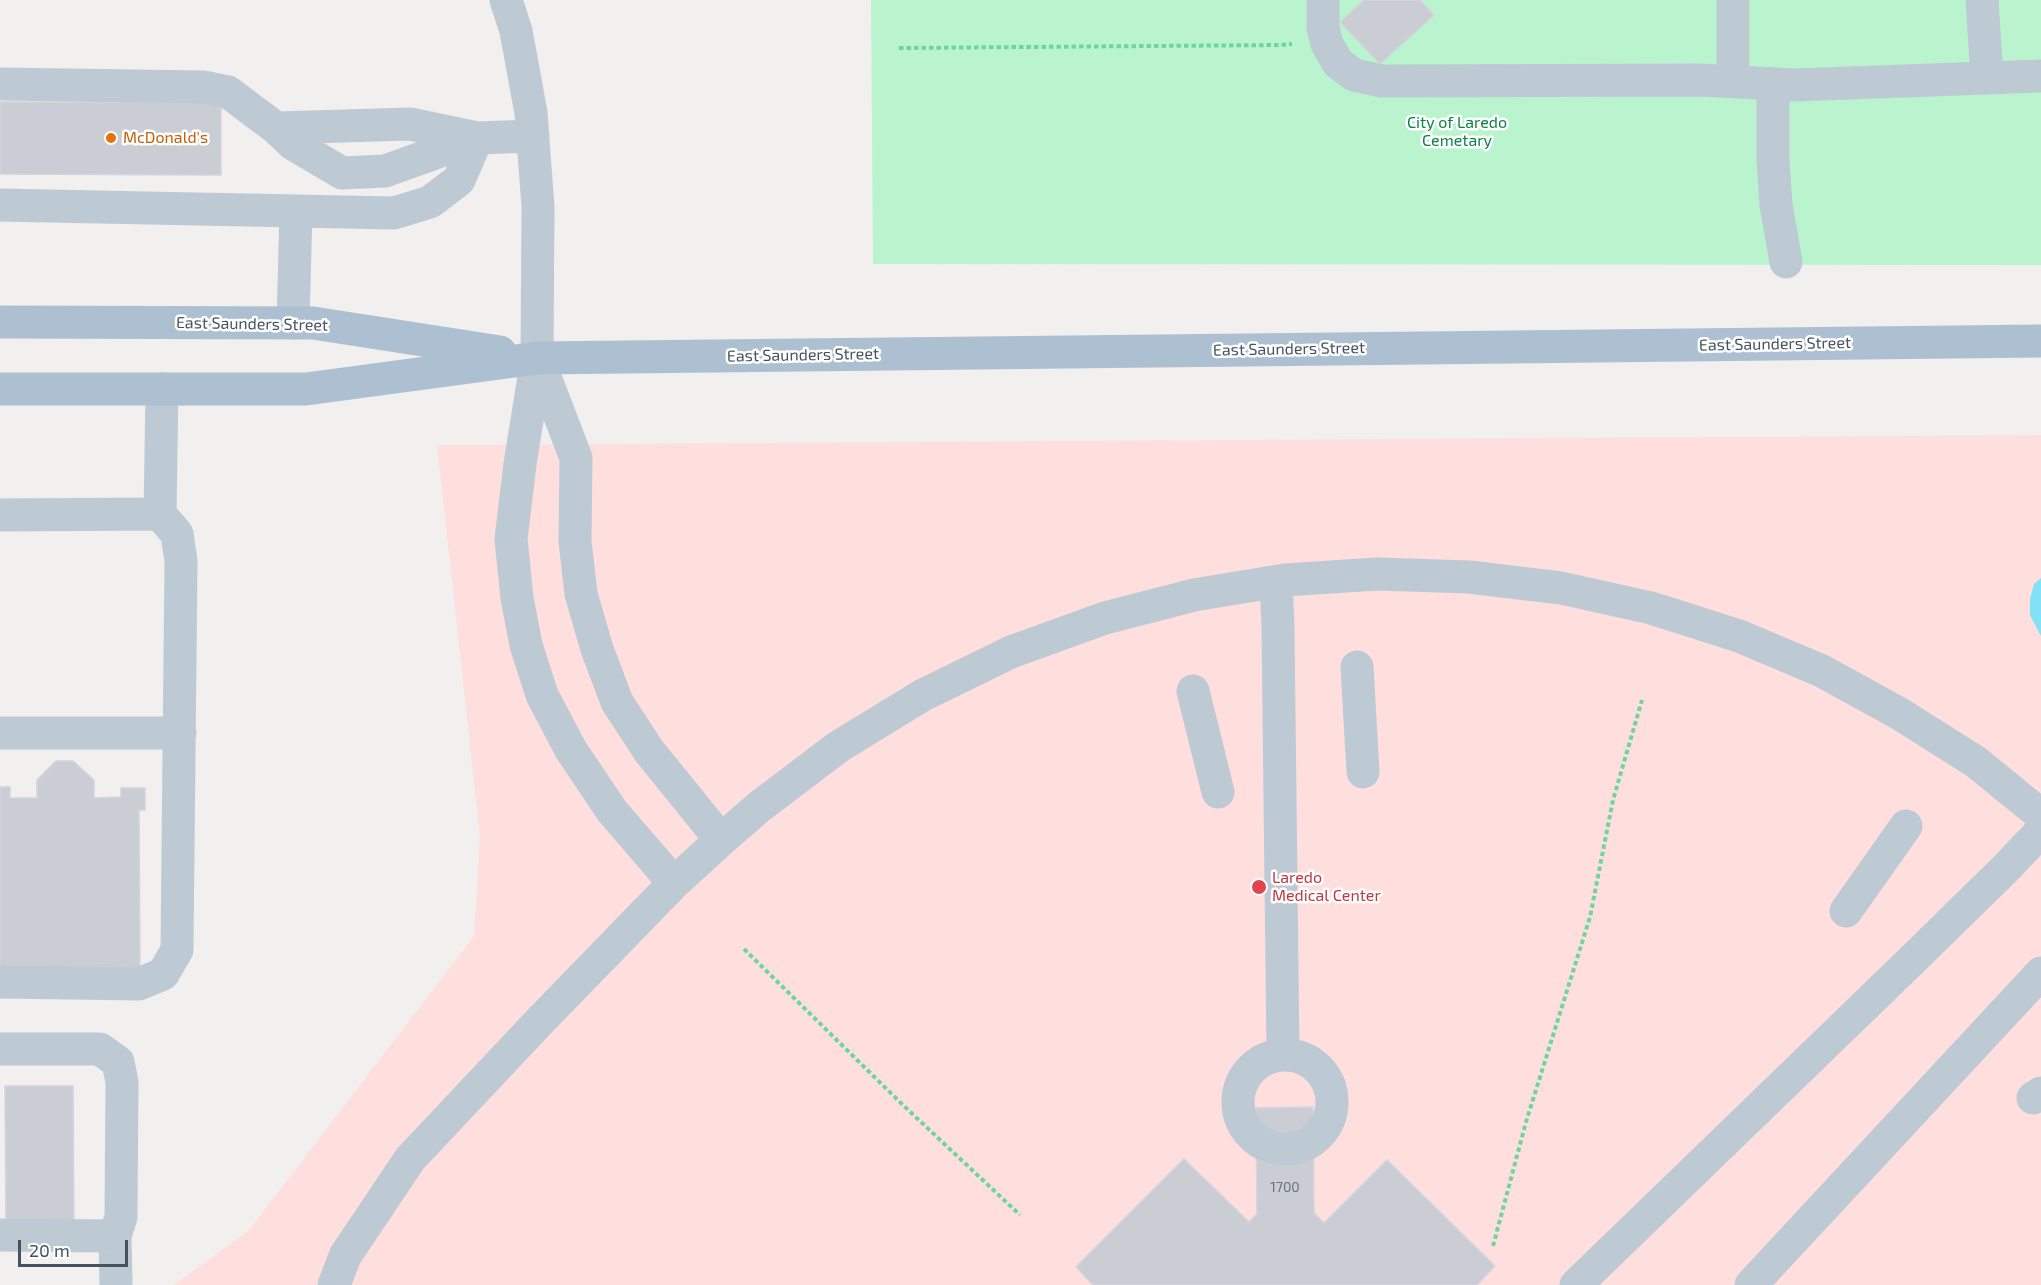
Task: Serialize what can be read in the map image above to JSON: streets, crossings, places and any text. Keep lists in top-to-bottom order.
{
  "streets": {
    "main road": ["East Saunders Street"]
  },
  "parks": ["City of Laredo Cemetary"],
  "places": ["McDonald's", "Laredo Medical Center"],
  "house_numbers": ["1700"],
  "scale_bar": "20 m"
}
